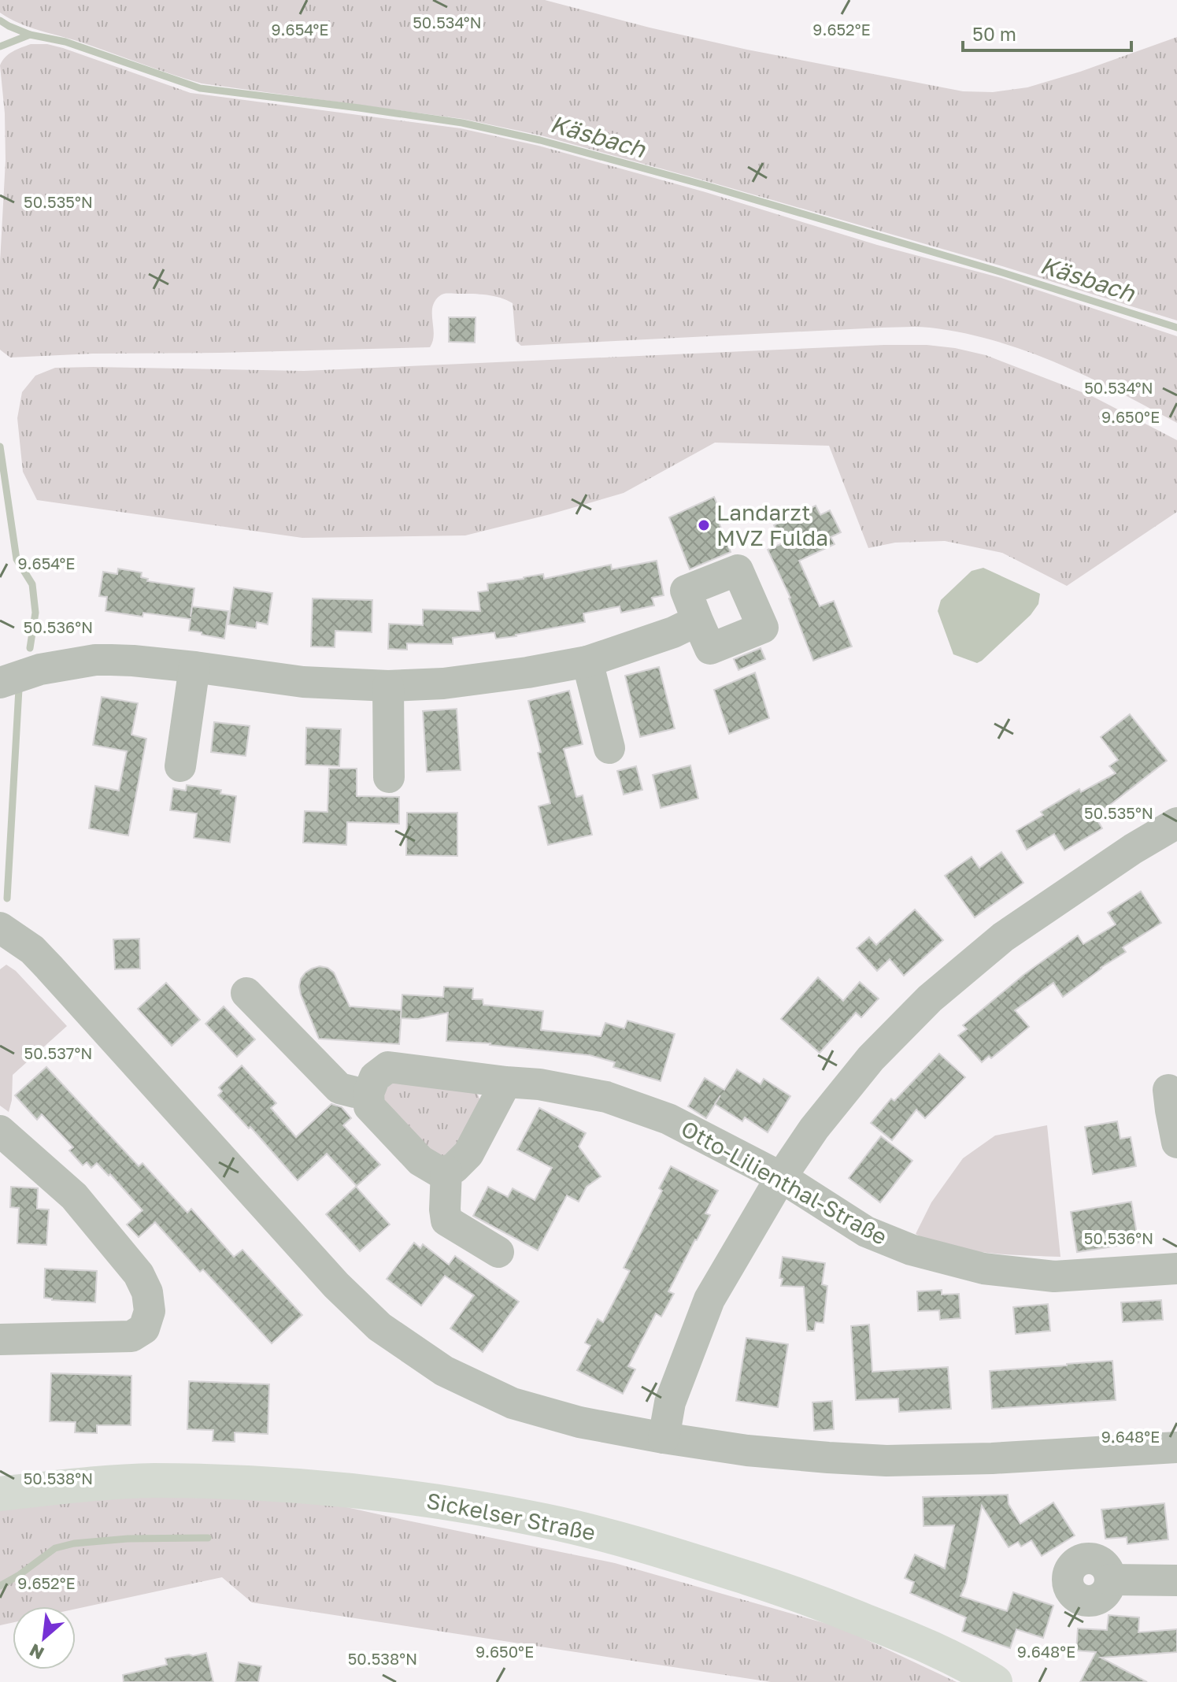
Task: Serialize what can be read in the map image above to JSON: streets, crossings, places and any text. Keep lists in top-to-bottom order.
{
  "streets": {
    "main road": ["Sickelser Straße"],
    "street": ["Otto-Lilienthal-Straße"]
  },
  "water": ["Käsbach"],
  "places": ["Landarzt MVZ Fulda"],
  "scale_bar": "50 m",
  "north": "bottom left",
  "coordinates": [
    "50.534°N",
    "9.654°E",
    "9.652°E",
    "50.535°N",
    "9.650°E",
    "50.536°N",
    "50.537°N",
    "9.648°E",
    "50.538°N"
  ]
}
